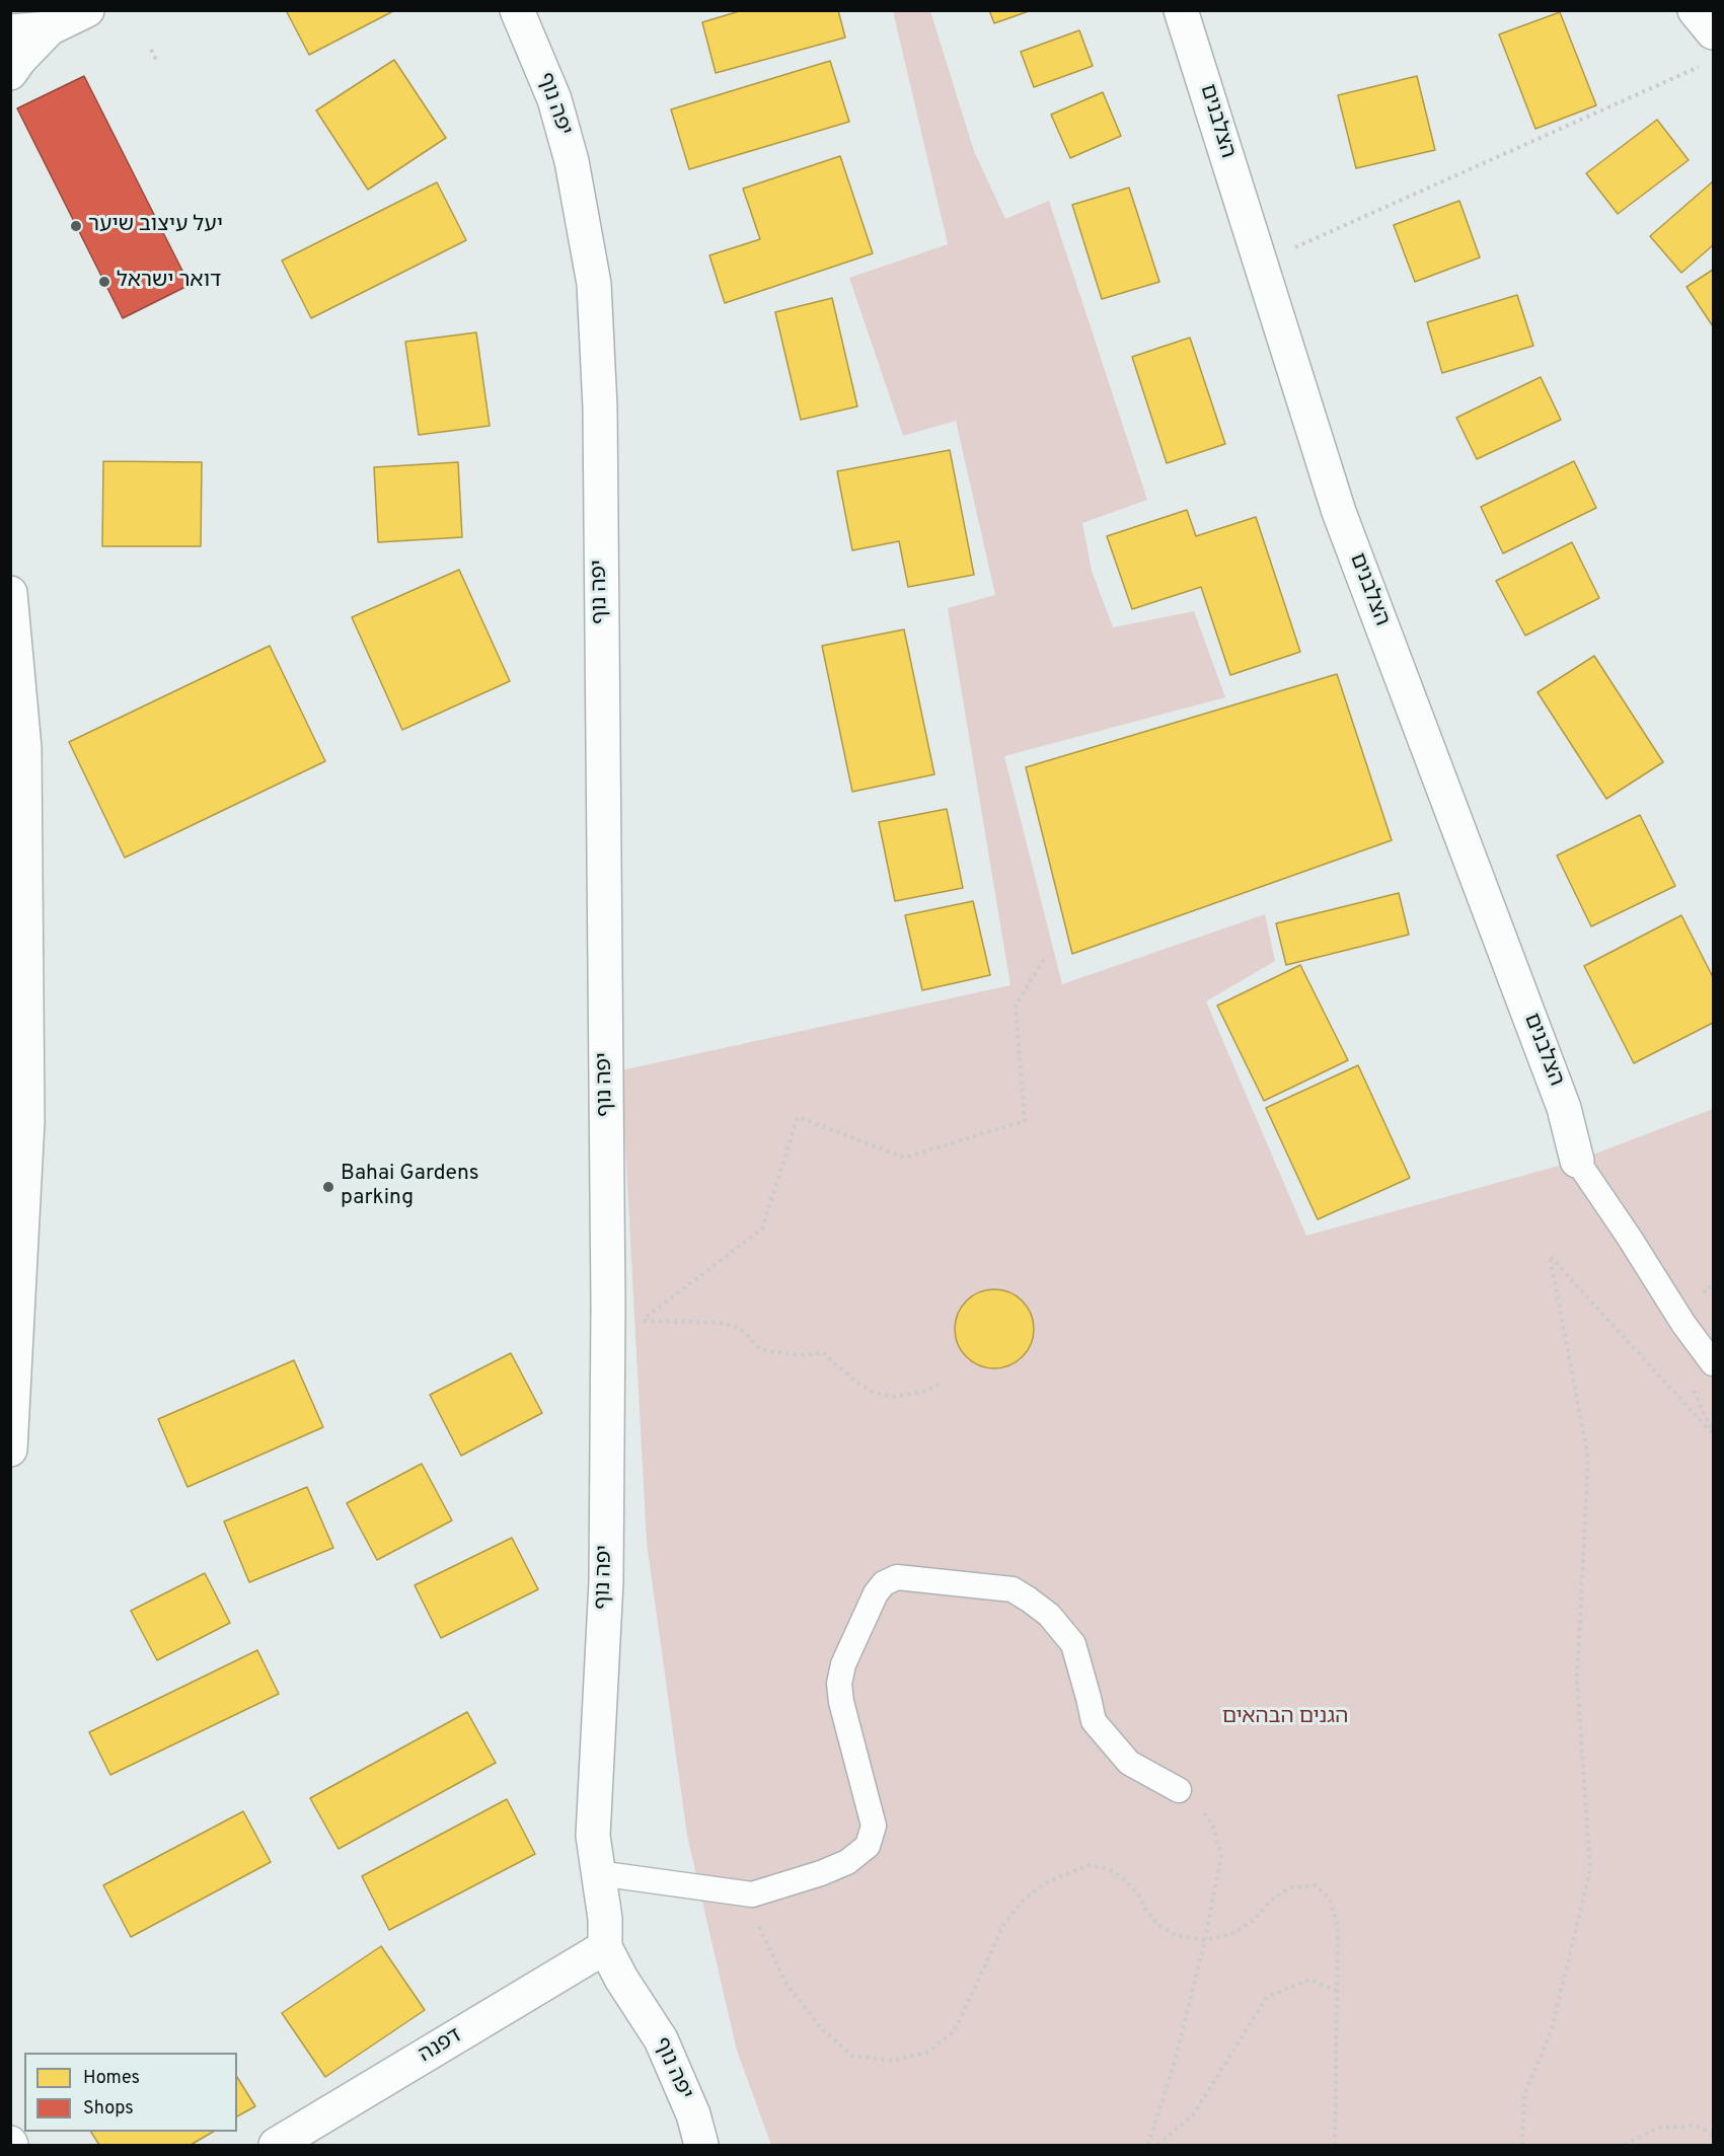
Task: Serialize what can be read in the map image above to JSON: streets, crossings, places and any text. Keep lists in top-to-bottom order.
{
  "streets": {
    "street": ["יפה נוף", "הצלבנים", "דפנה"]
  },
  "crossings": [
    ["יפה נוף", "דפנה"]
  ],
  "parks": ["הגנים הבהאים"],
  "places": ["יעל עיצוב שיער", "דואר ישראל", "Bahai Gardens parking"],
  "legend": ["Homes", "Shops"]
}
